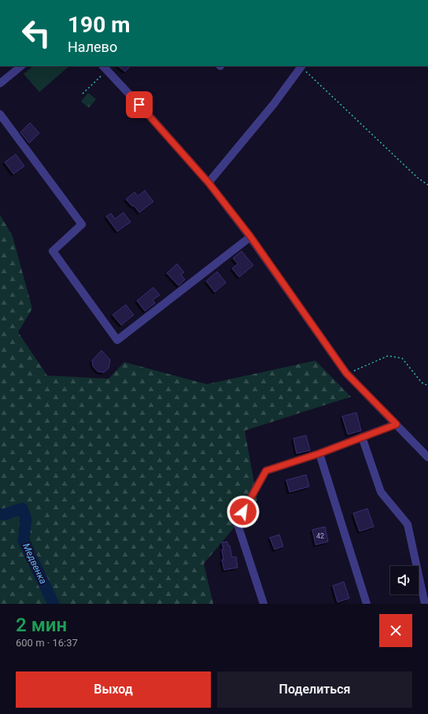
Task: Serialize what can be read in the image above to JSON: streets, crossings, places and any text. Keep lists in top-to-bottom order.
{
  "water": ["Медвенка"],
  "house_numbers": ["42"],
  "page": {
    "turn": ["190 m", "Налево"],
    "heading": ["2 мин", "600 m · 16:37"],
    "buttons": ["Выход", "Поделиться"]
  }
}
